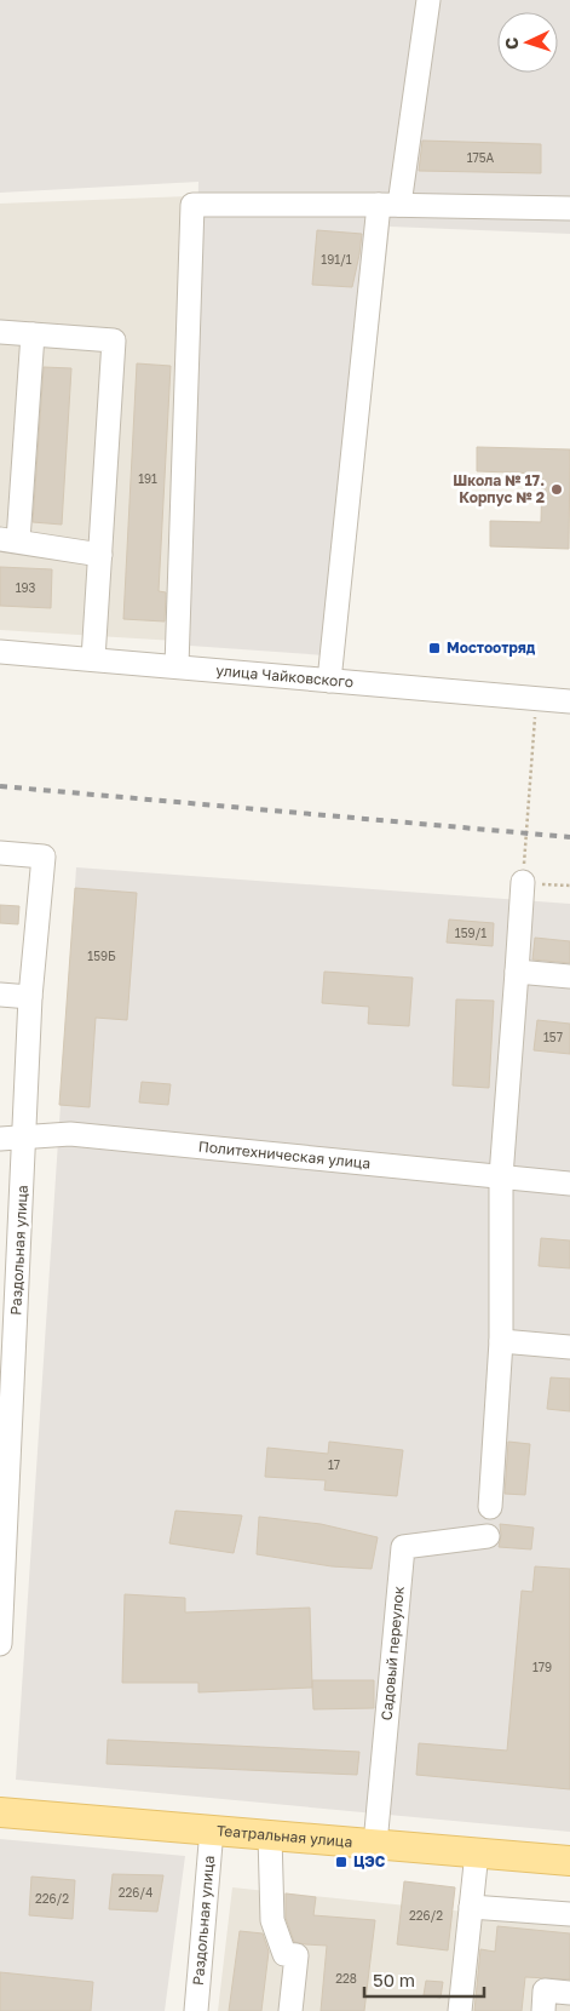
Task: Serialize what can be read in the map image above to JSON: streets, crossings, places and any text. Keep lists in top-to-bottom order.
{
  "streets": {
    "main road": ["Театральная улица"],
    "street": [
      "улица Чайковского",
      "Политехническая улица",
      "Раздольная улица",
      "Садовый переулок"
    ]
  },
  "crossings": [
    ["Политехническая улица", "Раздольная улица"],
    ["Раздольная улица", "Театральная улица"],
    ["Садовый переулок", "Театральная улица"]
  ],
  "places": {
    "other": ["Школа № 17. Корпус № 2"],
    "transit": ["Мостоотряд", "ЦЭС"]
  },
  "house_numbers": [
    "175А",
    "191/1",
    "191",
    "193",
    "159/1",
    "159Б",
    "157",
    "17",
    "179",
    "226/4",
    "226/2",
    "226/2",
    "228"
  ],
  "scale_bar": "50 m",
  "north": "left"
}
